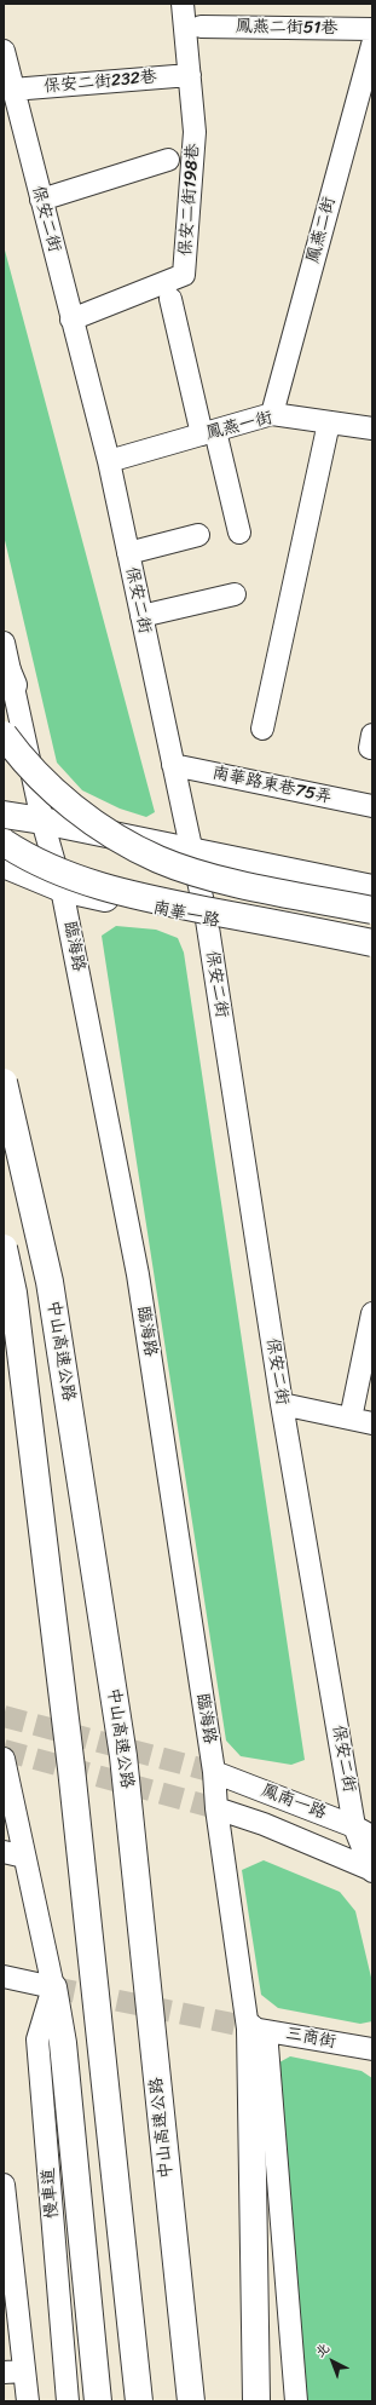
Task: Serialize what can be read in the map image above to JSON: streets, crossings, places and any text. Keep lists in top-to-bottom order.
{
  "streets": {
    "main road": ["南華一路", "中山高速公路"],
    "street": [
      "鳳燕二街51巷",
      "保安二街232巷",
      "保安二街198巷",
      "保安二街",
      "鳳燕二街",
      "鳳燕一街",
      "南華路東巷75弄",
      "臨海路",
      "鳳南一路",
      "三商街",
      "慢車道"
    ]
  },
  "crossings": [
    ["保安二街232巷", "保安二街198巷"],
    ["保安二街232巷", "保安二街"],
    ["保安二街198巷", "保安二街"],
    ["保安二街", "鳳燕一街"],
    ["保安二街", "南華路東巷75弄"],
    ["保安二街", "南華一路"],
    ["保安二街", "鳳南一路"],
    ["鳳燕二街", "鳳燕一街"],
    ["南華一路", "臨海路"],
    ["臨海路", "鳳南一路"],
    ["臨海路", "三商街"]
  ],
  "north": "top left"
}
